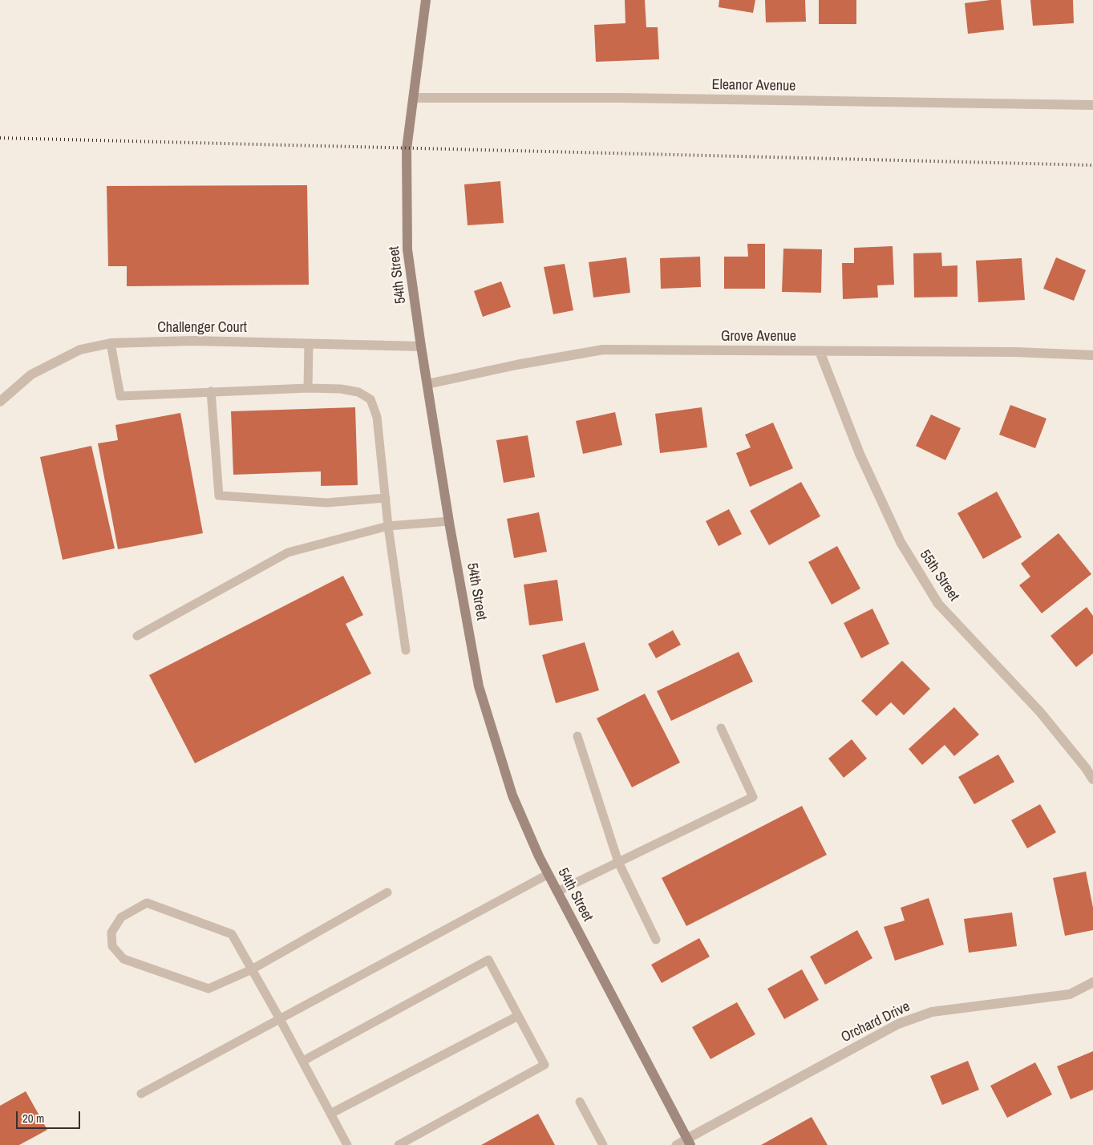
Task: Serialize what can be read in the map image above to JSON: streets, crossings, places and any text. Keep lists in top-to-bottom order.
{
  "streets": {
    "main road": ["54th Street"],
    "street": [
      "Eleanor Avenue",
      "Challenger Court",
      "Grove Avenue",
      "55th Street",
      "Orchard Drive"
    ]
  },
  "crossings": [
    ["Eleanor Avenue", "54th Street"],
    ["54th Street", "Challenger Court"],
    ["54th Street", "Grove Avenue"],
    ["54th Street", "Orchard Drive"],
    ["Grove Avenue", "55th Street"]
  ],
  "scale_bar": "20 m"
}
